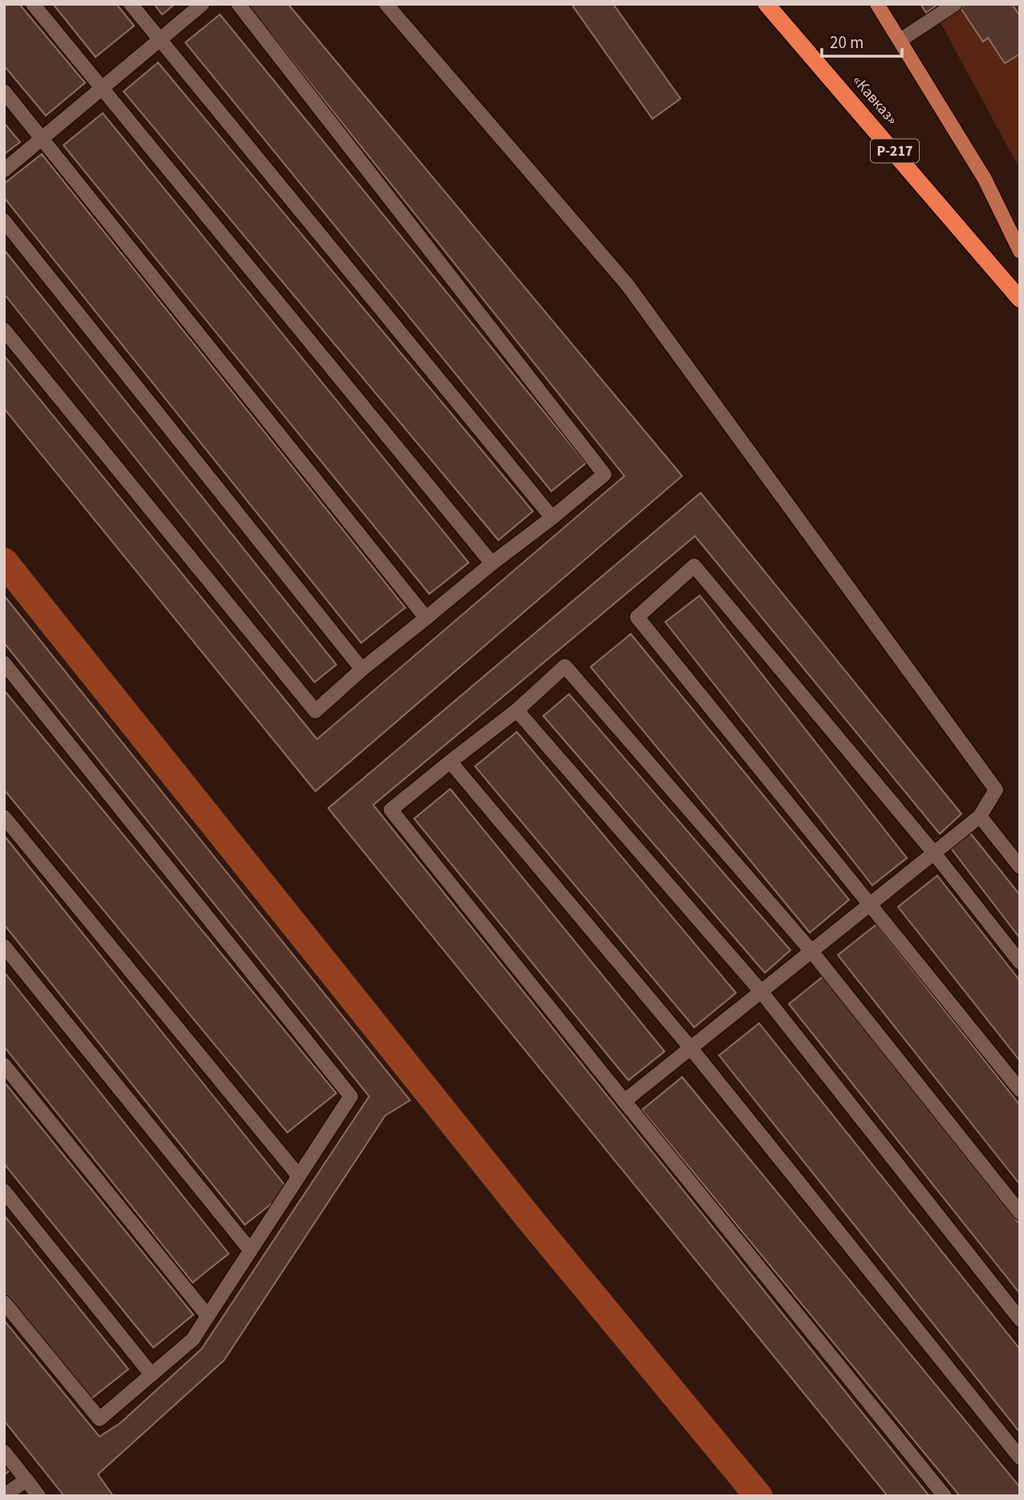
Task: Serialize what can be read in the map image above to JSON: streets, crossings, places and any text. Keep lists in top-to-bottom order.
{
  "streets": {
    "highway": ["«Кавказ»", "Р-217"]
  },
  "scale_bar": "20 m"
}
